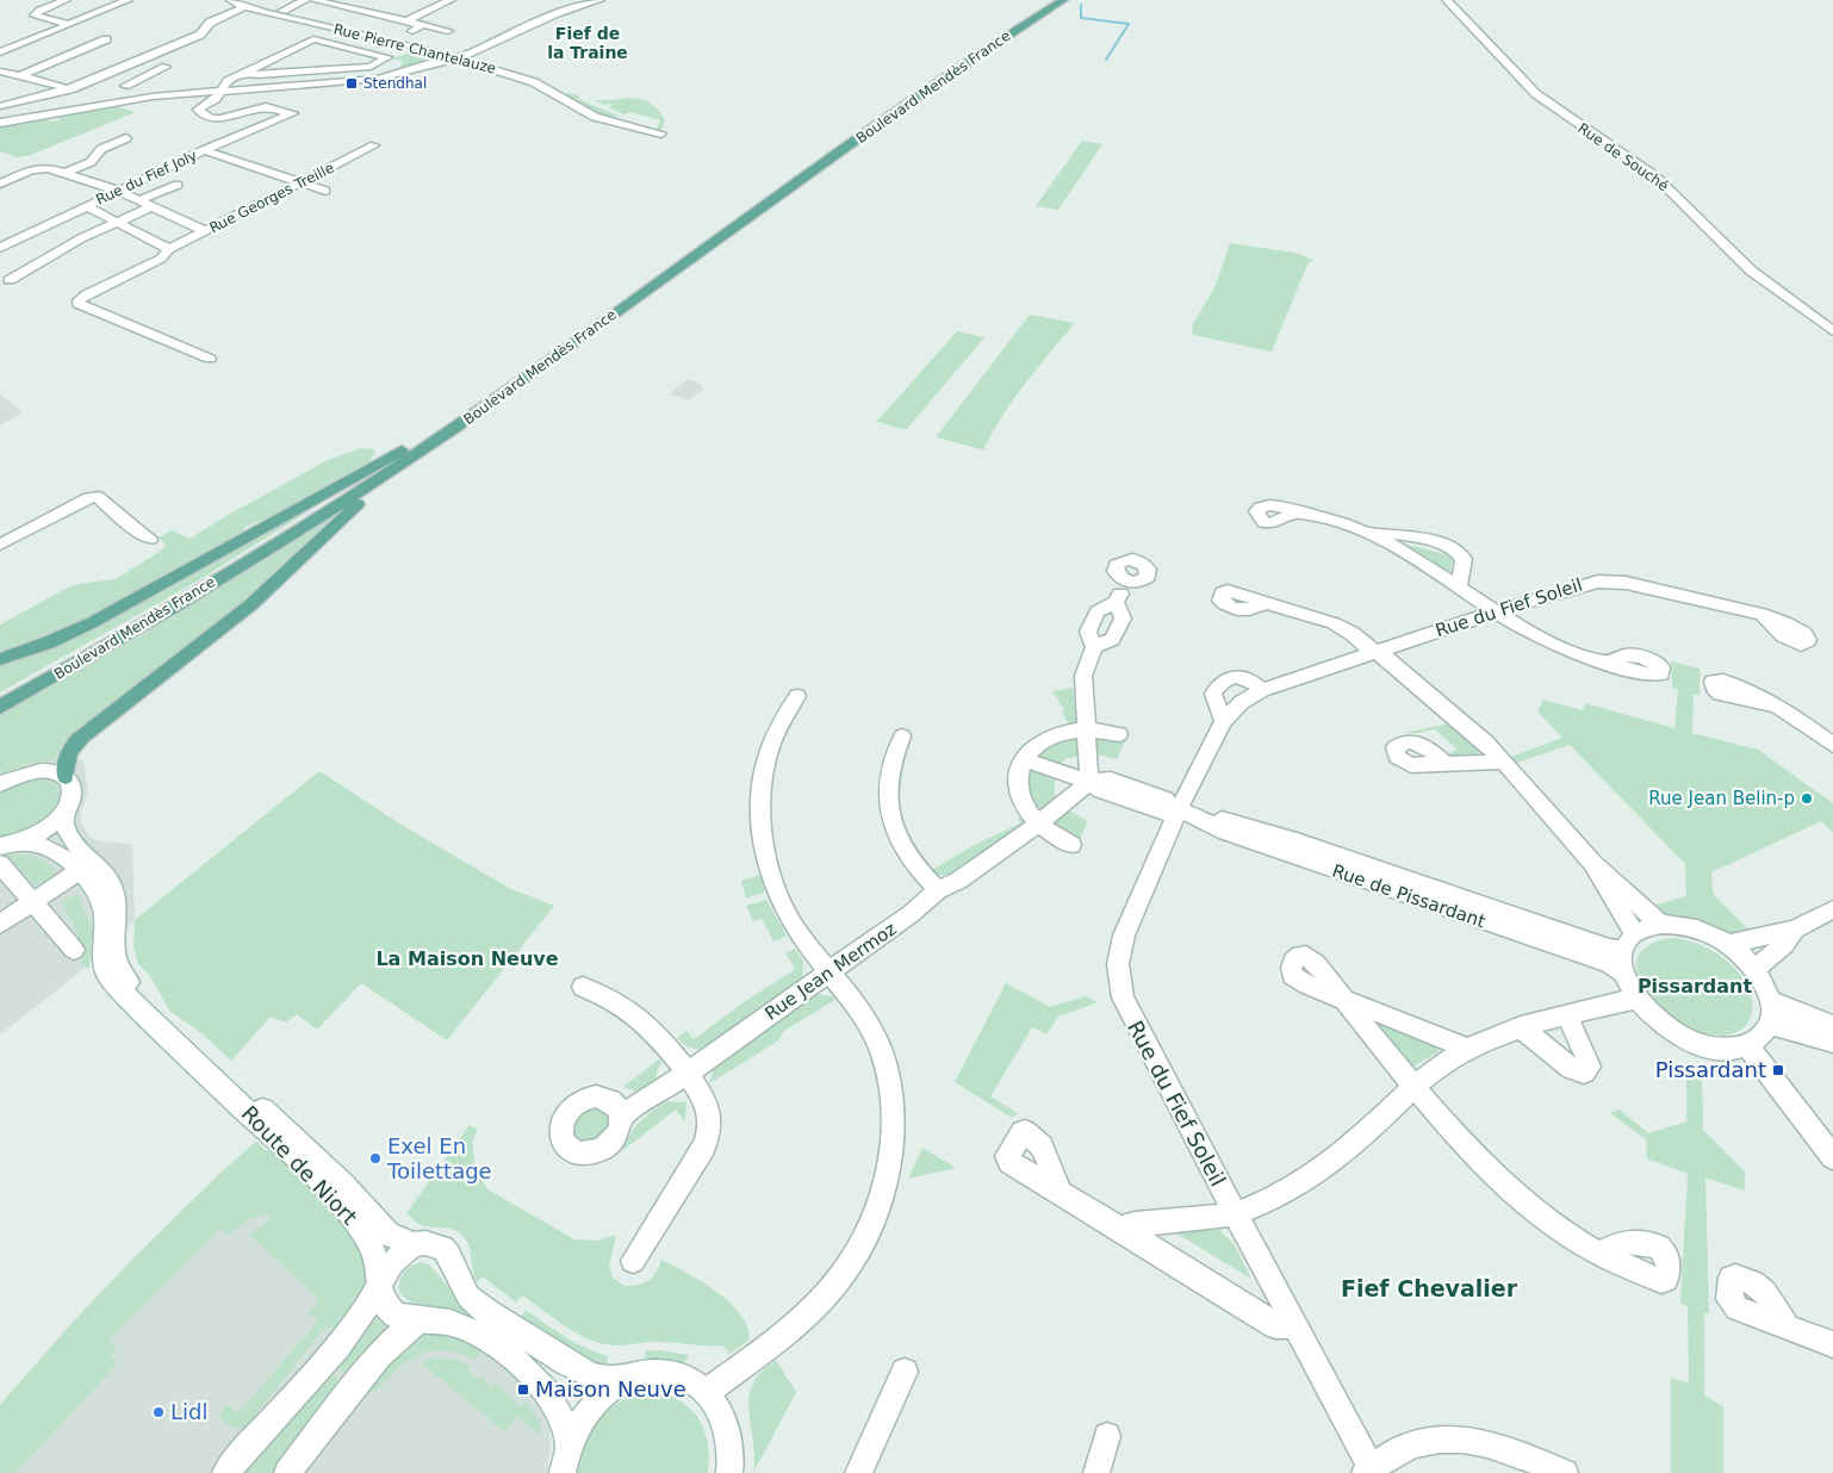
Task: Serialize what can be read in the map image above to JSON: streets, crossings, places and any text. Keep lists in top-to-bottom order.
{
  "streets": {
    "main road": ["Boulevard Mendès France"],
    "street": [
      "Rue Pierre Chantelauze",
      "Rue de Souché",
      "Rue du Fief Joly",
      "Rue Georges Treille",
      "Rue du Fief Soleil",
      "Rue de Pissardant",
      "Rue Jean Mermoz",
      "Route de Niort"
    ]
  },
  "crossings": [
    ["Rue du Fief Soleil", "Rue de Pissardant"]
  ],
  "districts": [
    "Fief de la Traine",
    "La Maison Neuve",
    "Pissardant",
    "Fief Chevalier"
  ],
  "places": {
    "transit": ["Stendhal", "Pissardant", "Maison Neuve"],
    "other": ["Rue Jean Belin-p", "Exel En Toilettage", "Lidl"]
  }
}
